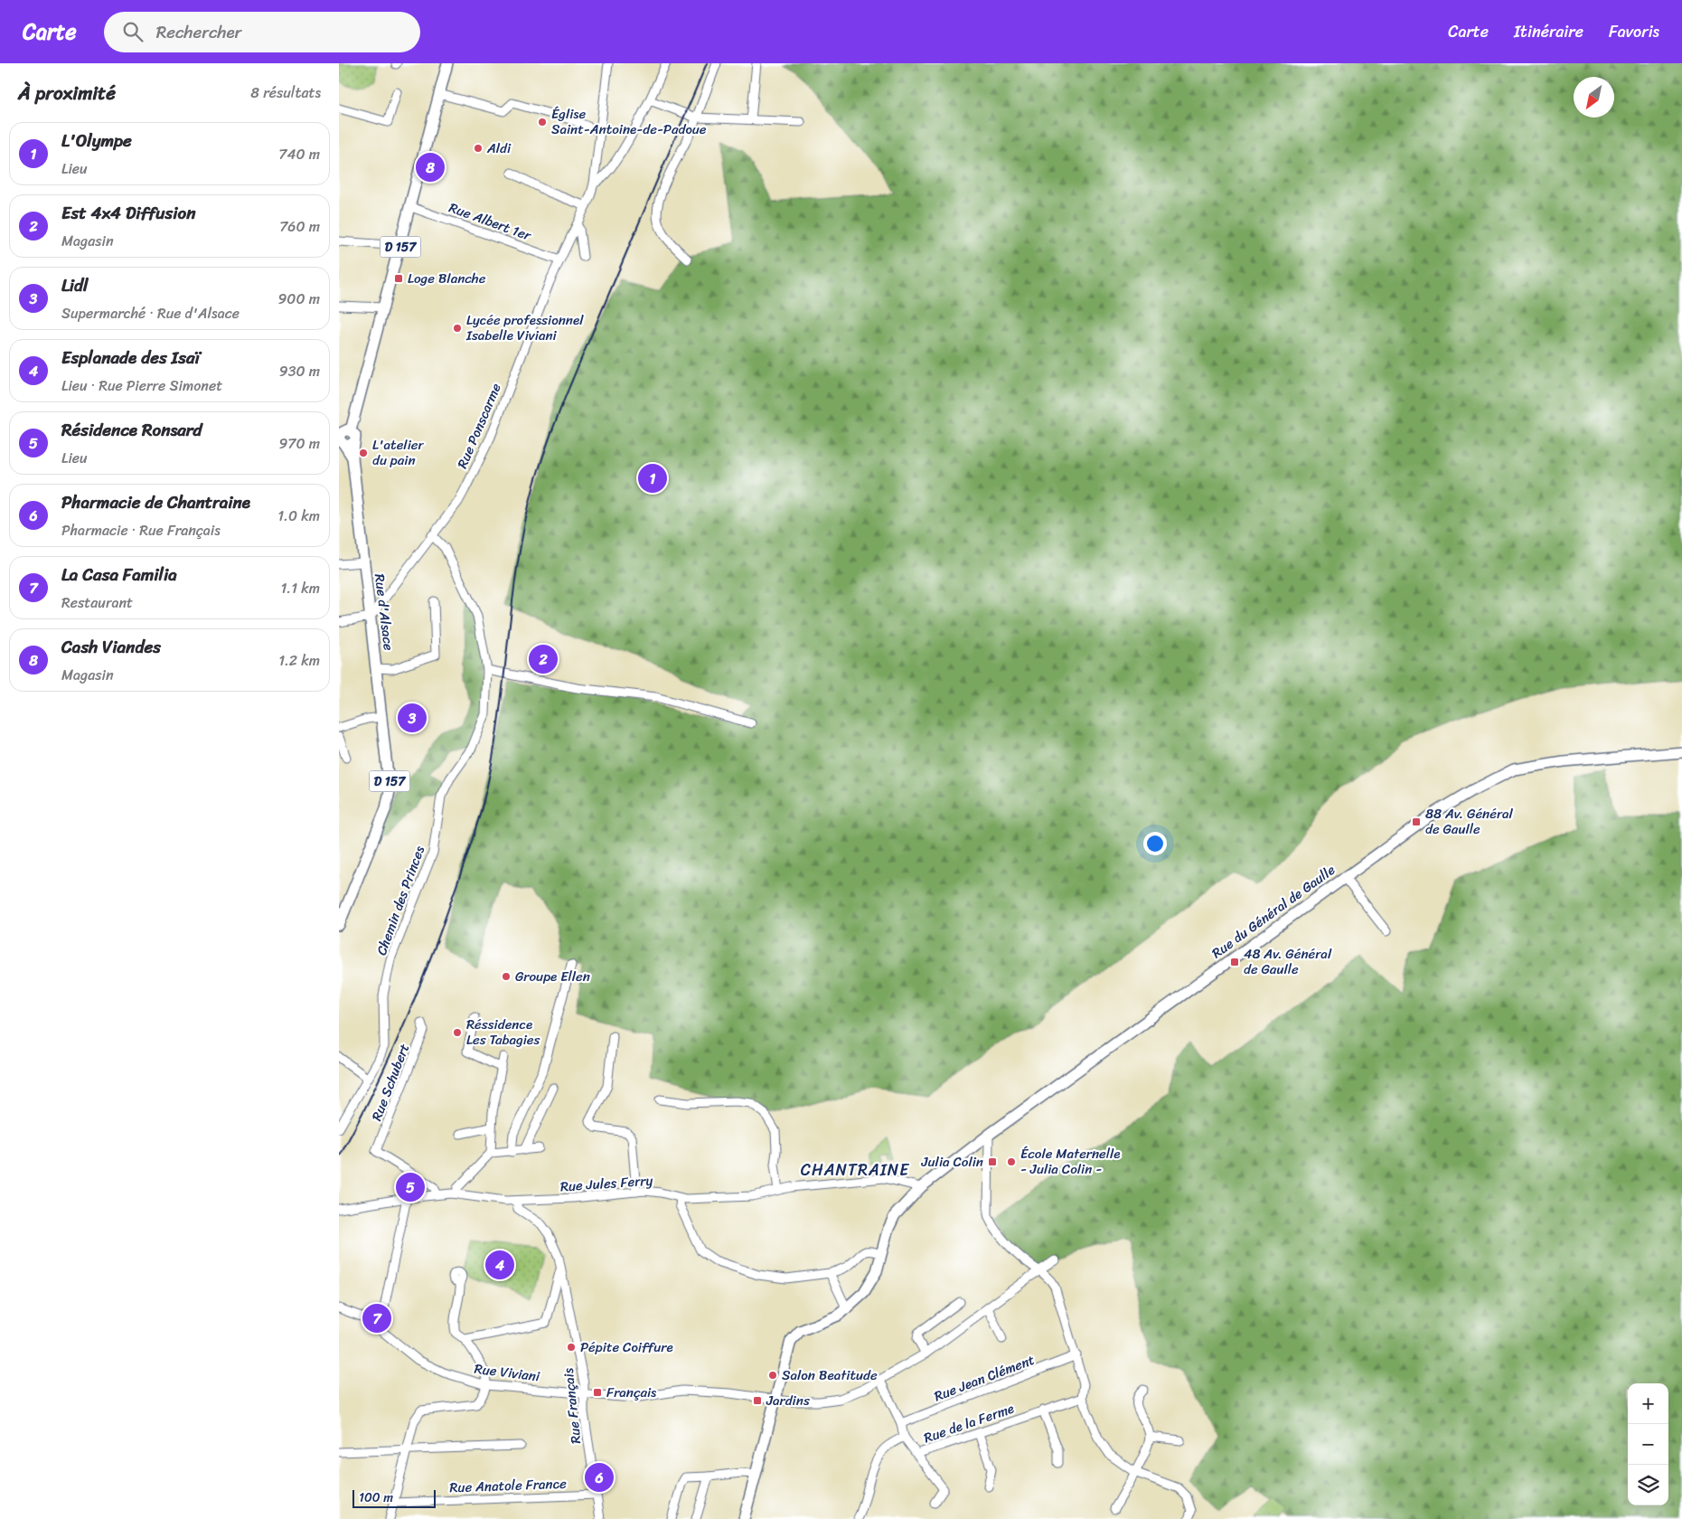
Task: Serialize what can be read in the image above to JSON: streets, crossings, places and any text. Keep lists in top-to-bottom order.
{
  "streets": {
    "main road": ["D 157", "Rue d'Alsace", "Rue du Général de Gaulle"],
    "street": [
      "Rue Albert 1er",
      "Rue Ponscarme",
      "Chemin des Princes",
      "Rue Schubert",
      "Rue Jules Ferry",
      "Rue Viviani",
      "Rue Jean Clément",
      "Rue Français",
      "Rue de la Ferme",
      "Rue Anatole France"
    ]
  },
  "crossings": [
    ["Rue Albert 1er", "D 157"],
    ["Rue Albert 1er", "Rue Ponscarme"],
    ["D 157", "Rue d'Alsace"],
    ["Rue Ponscarme", "Rue d'Alsace"],
    ["Rue Ponscarme", "Chemin des Princes"],
    ["Rue du Général de Gaulle", "Rue Jules Ferry"],
    ["Rue du Général de Gaulle", "Rue Viviani"],
    ["Rue Schubert", "Rue Jules Ferry"],
    ["Rue Jules Ferry", "Rue Français"],
    ["Rue Viviani", "Rue Français"],
    ["Rue Jean Clément", "Rue de la Ferme"],
    ["Rue Français", "Rue Anatole France"]
  ],
  "districts": ["CHANTRAINE"],
  "places": {
    "other": [
      "Église Saint-Antoine-de-Padoue",
      "Aldi",
      "Lycée professionnel Isabelle Viviani",
      "L'atelier du pain",
      "Groupe Ellen",
      "Réssidence Les Tabagies",
      "École Maternelle - Julia Colin -",
      "Pépite Coiffure",
      "Salon Beatitude"
    ],
    "transit": [
      "Loge Blanche",
      "88 Av. Général de Gaulle",
      "48 Av. Général de Gaulle",
      "Julia Colin",
      "Français",
      "Jardins"
    ]
  },
  "scale_bar": "100 m",
  "north": "bottom left",
  "page": {
    "header": "Carte",
    "search": "Rechercher",
    "nav": ["Carte", "Itinéraire", "Favoris"],
    "heading": ["À proximité", "8 résultats"],
    "list": [
      {
        "mark": "1",
        "name": "L'Olympe",
        "note": "Lieu",
        "value": "740 m"
      },
      {
        "mark": "2",
        "name": "Est 4x4 Diffusion",
        "note": "Magasin",
        "value": "760 m"
      },
      {
        "mark": "3",
        "name": "Lidl",
        "note": "Supermarché · Rue d'Alsace",
        "value": "900 m"
      },
      {
        "mark": "4",
        "name": "Esplanade des Isaï",
        "note": "Lieu · Rue Pierre Simonet",
        "value": "930 m"
      },
      {
        "mark": "5",
        "name": "Résidence Ronsard",
        "note": "Lieu",
        "value": "970 m"
      },
      {
        "mark": "6",
        "name": "Pharmacie de Chantraine",
        "note": "Pharmacie · Rue Français",
        "value": "1.0 km"
      },
      {
        "mark": "7",
        "name": "La Casa Familia",
        "note": "Restaurant",
        "value": "1.1 km"
      },
      {
        "mark": "8",
        "name": "Cash Viandes",
        "note": "Magasin",
        "value": "1.2 km"
      }
    ],
    "pins": [
      "8",
      "1",
      "2",
      "3",
      "5",
      "4",
      "7",
      "6"
    ],
    "map_buttons": ["+", "−"],
    "scale": "100 m"
  }
}
